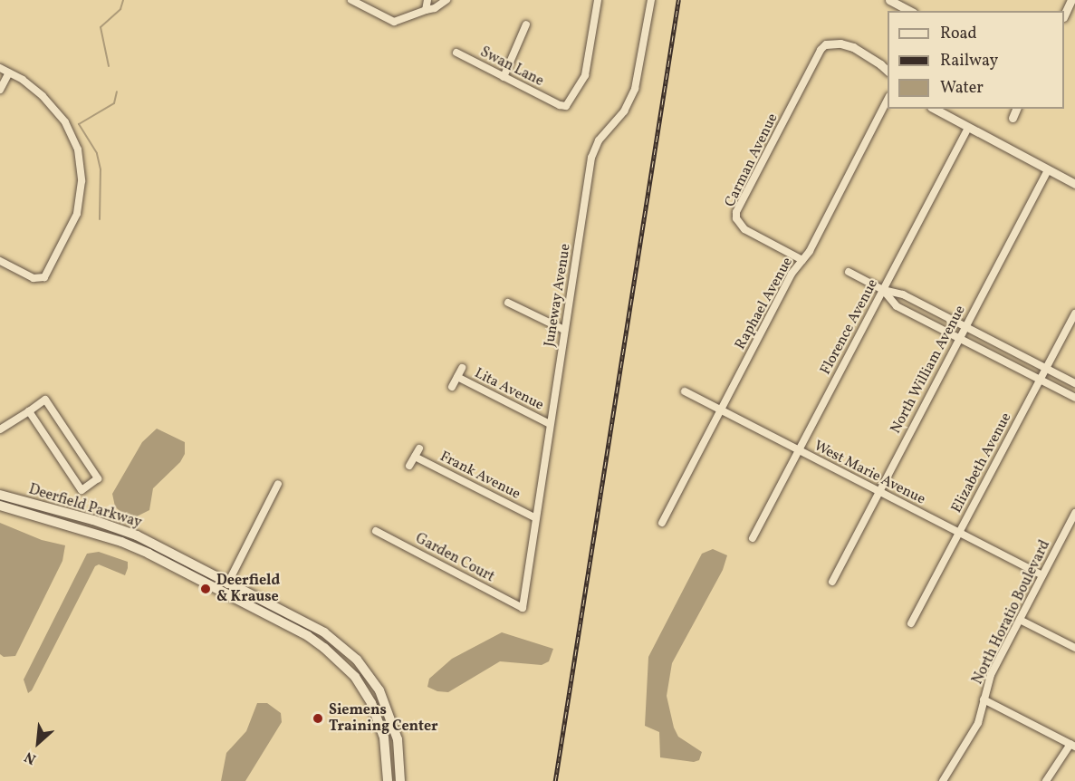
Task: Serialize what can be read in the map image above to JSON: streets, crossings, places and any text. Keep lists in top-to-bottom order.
{
  "streets": {
    "main road": ["Deerfield Parkway"],
    "street": [
      "Swan Lane",
      "Carman Avenue",
      "Juneway Avenue",
      "Raphael Avenue",
      "Florence Avenue",
      "North William Avenue",
      "Lita Avenue",
      "Elizabeth Avenue",
      "West Marie Avenue",
      "Frank Avenue",
      "Garden Court",
      "North Horatio Boulevard"
    ]
  },
  "crossings": [
    ["Carman Avenue", "Raphael Avenue"],
    ["Juneway Avenue", "Lita Avenue"],
    ["Juneway Avenue", "Frank Avenue"],
    ["Juneway Avenue", "Garden Court"],
    ["Raphael Avenue", "West Marie Avenue"],
    ["Florence Avenue", "West Marie Avenue"],
    ["North William Avenue", "West Marie Avenue"],
    ["Elizabeth Avenue", "West Marie Avenue"],
    ["West Marie Avenue", "North Horatio Boulevard"]
  ],
  "places": ["Deerfield & Krause", "Siemens Training Center"],
  "legend": ["Road", "Railway", "Water"],
  "north": "bottom left"
}
